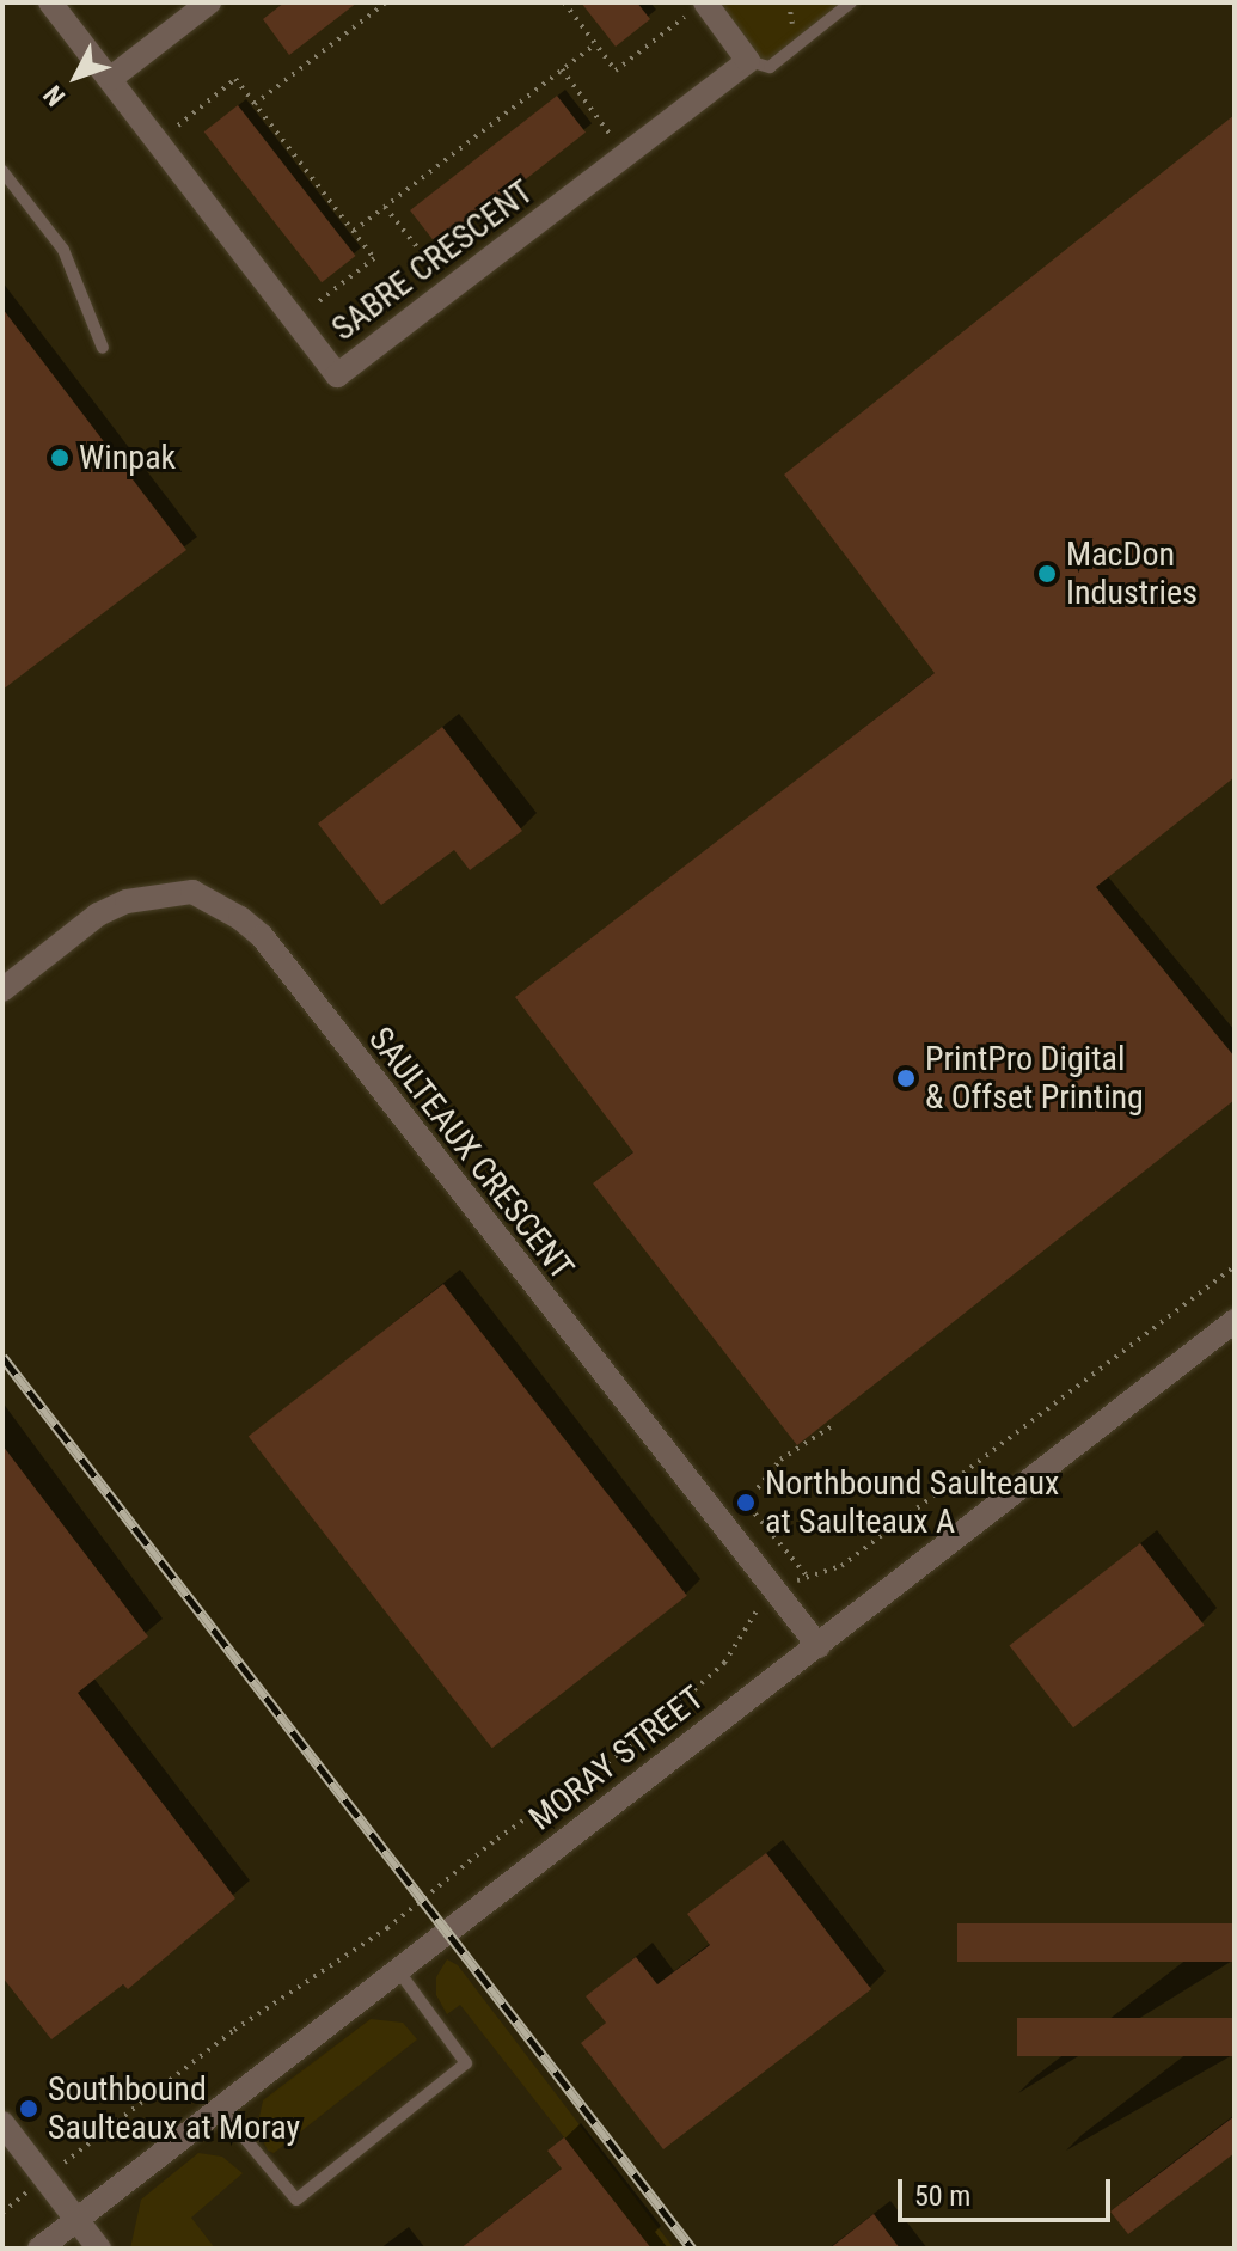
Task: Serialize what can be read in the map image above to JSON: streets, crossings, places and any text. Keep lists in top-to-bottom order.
{
  "streets": {
    "street": ["SABRE CRESCENT", "SAULTEAUX CRESCENT", "MORAY STREET"]
  },
  "crossings": [
    ["SAULTEAUX CRESCENT", "MORAY STREET"]
  ],
  "places": [
    "Winpak",
    "MacDon Industries",
    "PrintPro Digital & Offset Printing",
    "Northbound Saulteaux at Saulteaux A",
    "Southbound Saulteaux at Moray"
  ],
  "scale_bar": "50 m",
  "north": "bottom left"
}
